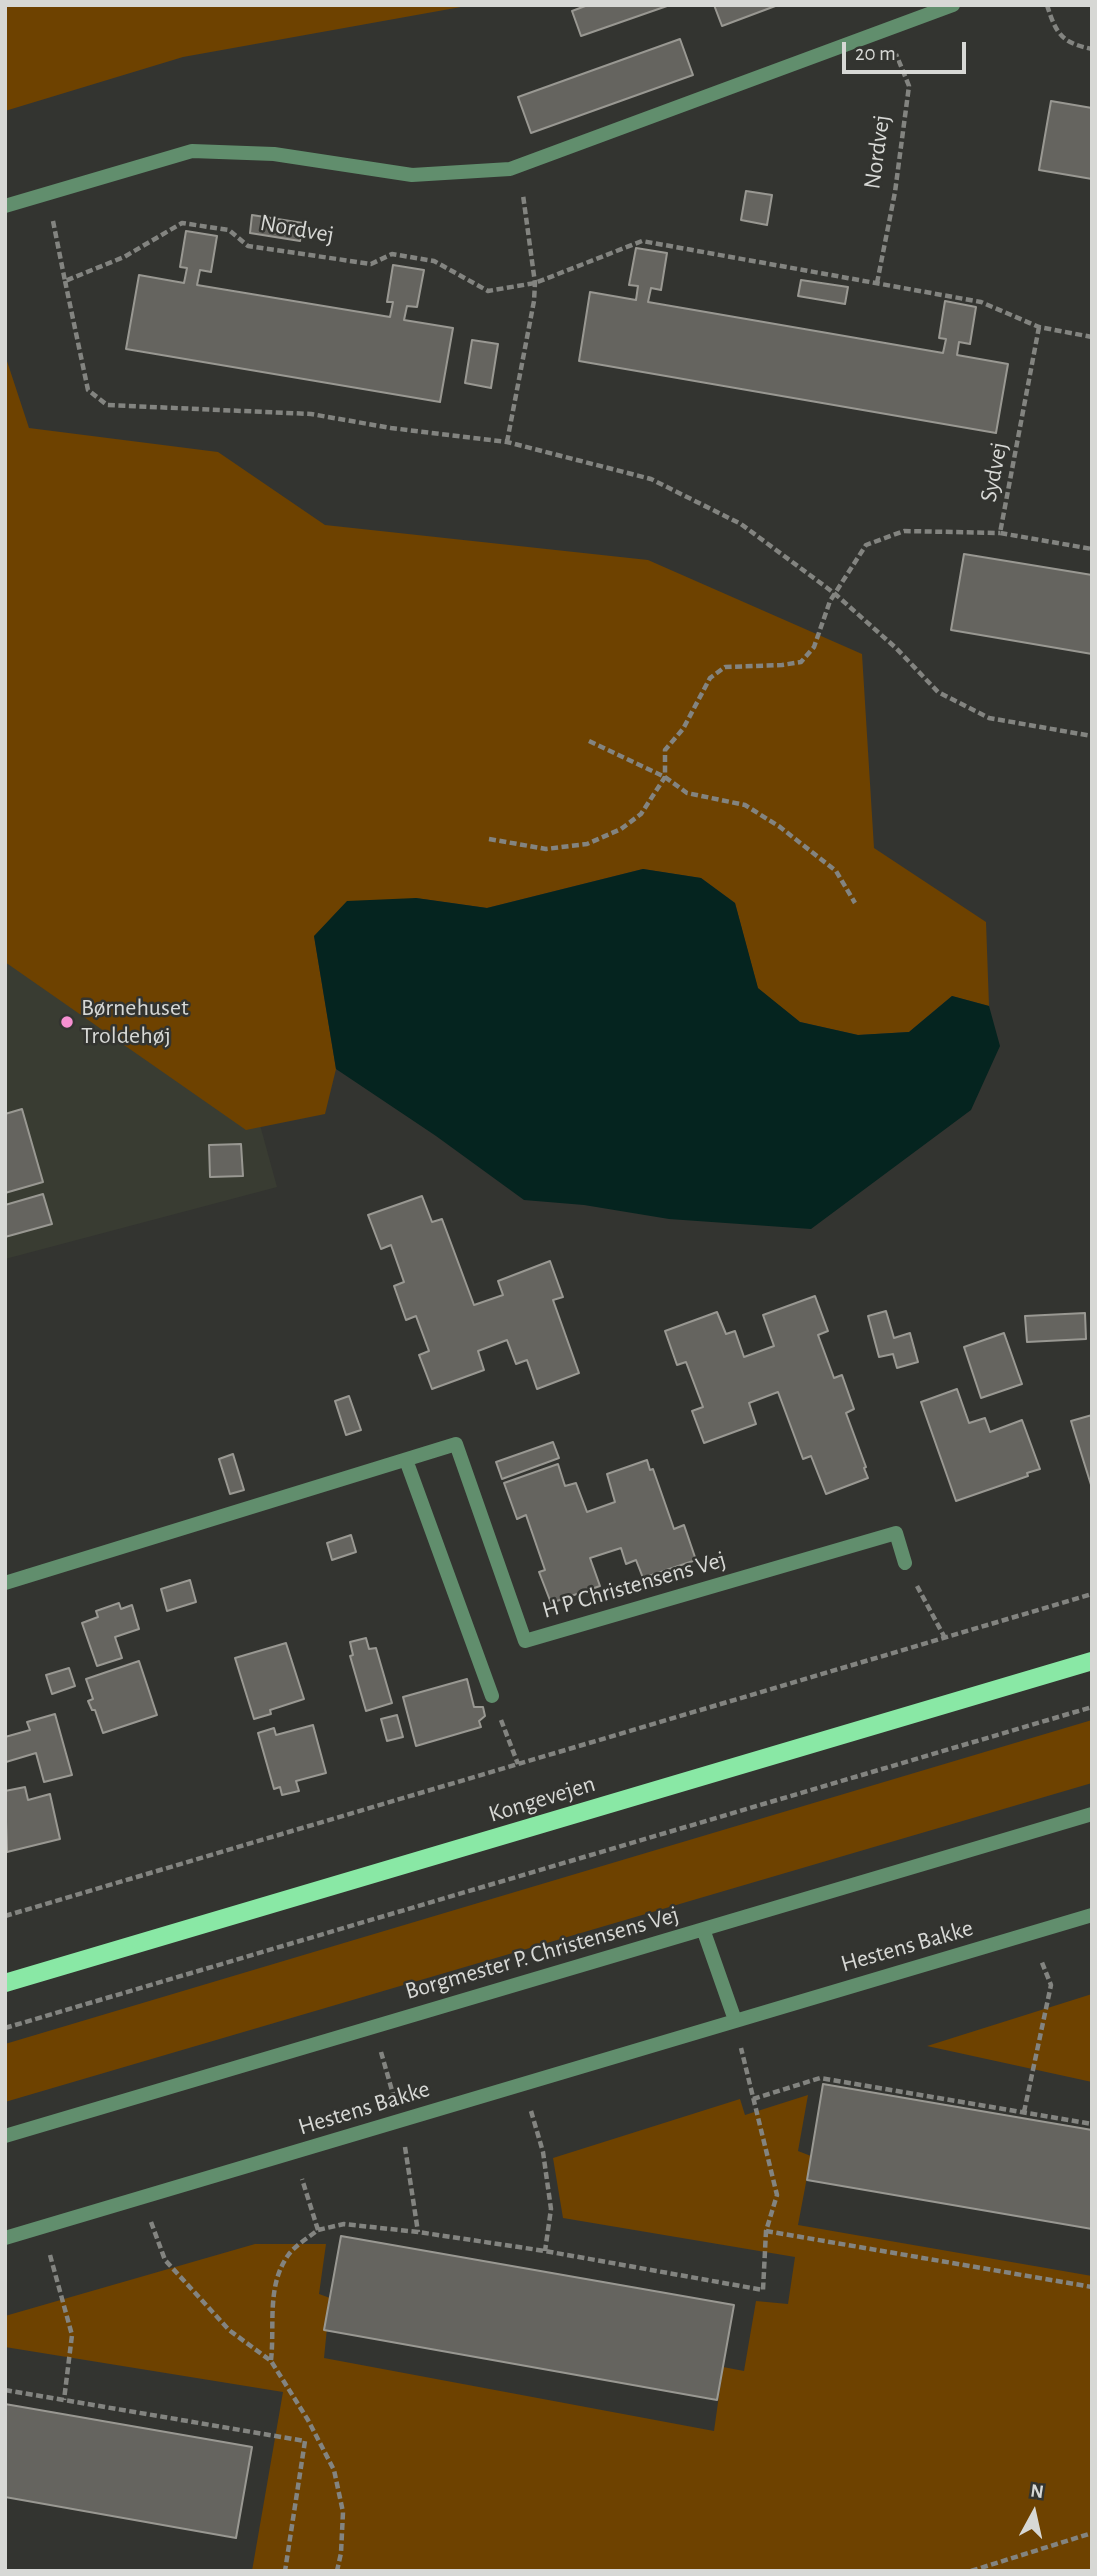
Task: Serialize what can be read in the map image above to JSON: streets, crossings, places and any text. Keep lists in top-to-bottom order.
{
  "streets": {
    "main road": ["Kongevejen"],
    "street": ["H P Christensens Vej", "Hestens Bakke", "Borgmester P. Christensens Vej"],
    "path": ["Nordvej", "Sydvej"]
  },
  "crossings": [
    ["Nordvej", "Sydvej"]
  ],
  "places": ["Børnehuset Troldehøj"],
  "scale_bar": "20 m",
  "north": "top"
}
